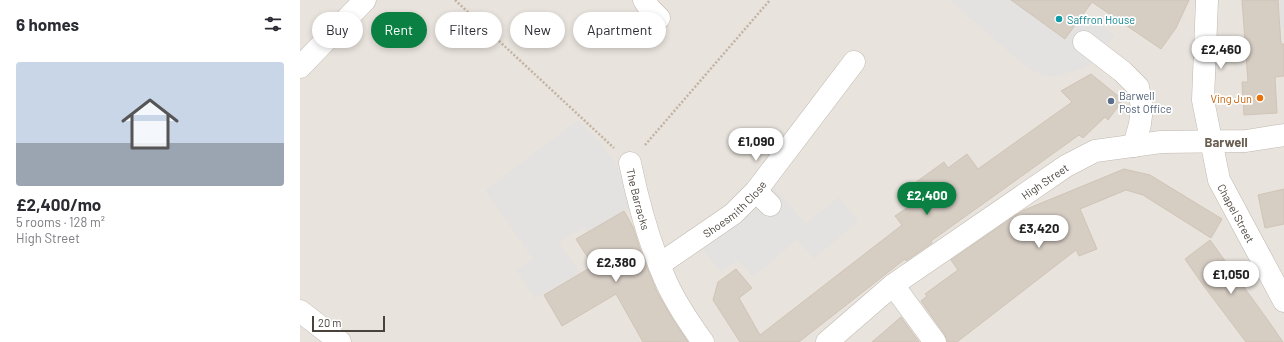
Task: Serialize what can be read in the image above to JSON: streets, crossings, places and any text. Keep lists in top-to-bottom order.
{
  "streets": {
    "street": [
      "High Street",
      "The Barracks",
      "Shoesmith Close",
      "Chapel Street"
    ]
  },
  "crossings": [
    ["High Street", "Chapel Street"],
    ["The Barracks", "Shoesmith Close"]
  ],
  "districts": ["Barwell"],
  "places": ["Saffron House", "Ving Jun", "Barwell Post Office"],
  "scale_bar": "20 m",
  "page": {
    "heading": "6 homes",
    "chip": [
      "Buy",
      "Rent",
      "Filters",
      "New",
      "Apartment"
    ],
    "price": [
      "£2,460",
      "£1,090",
      "£2,400",
      "£3,420",
      "£2,380",
      "£1,050"
    ],
    "list": [
      {
        "name": "£2,400/mo",
        "note": "5 rooms · 128 m² · High Street"
      }
    ],
    "scale": "20 m"
  }
}
